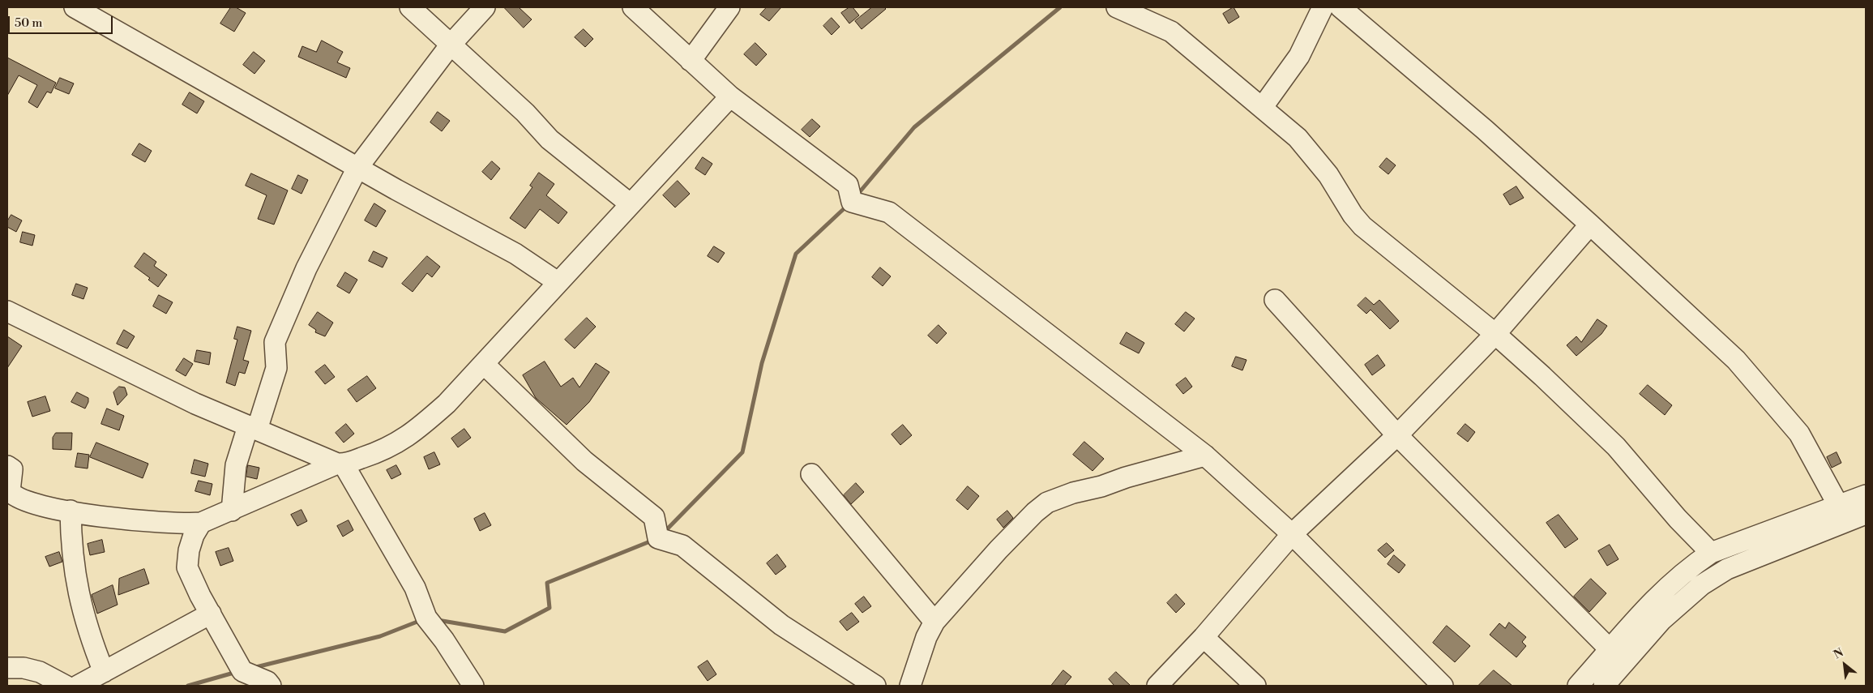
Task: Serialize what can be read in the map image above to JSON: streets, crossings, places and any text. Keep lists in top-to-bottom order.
{
  "scale_bar": "50 m",
  "north": "top left"
}
